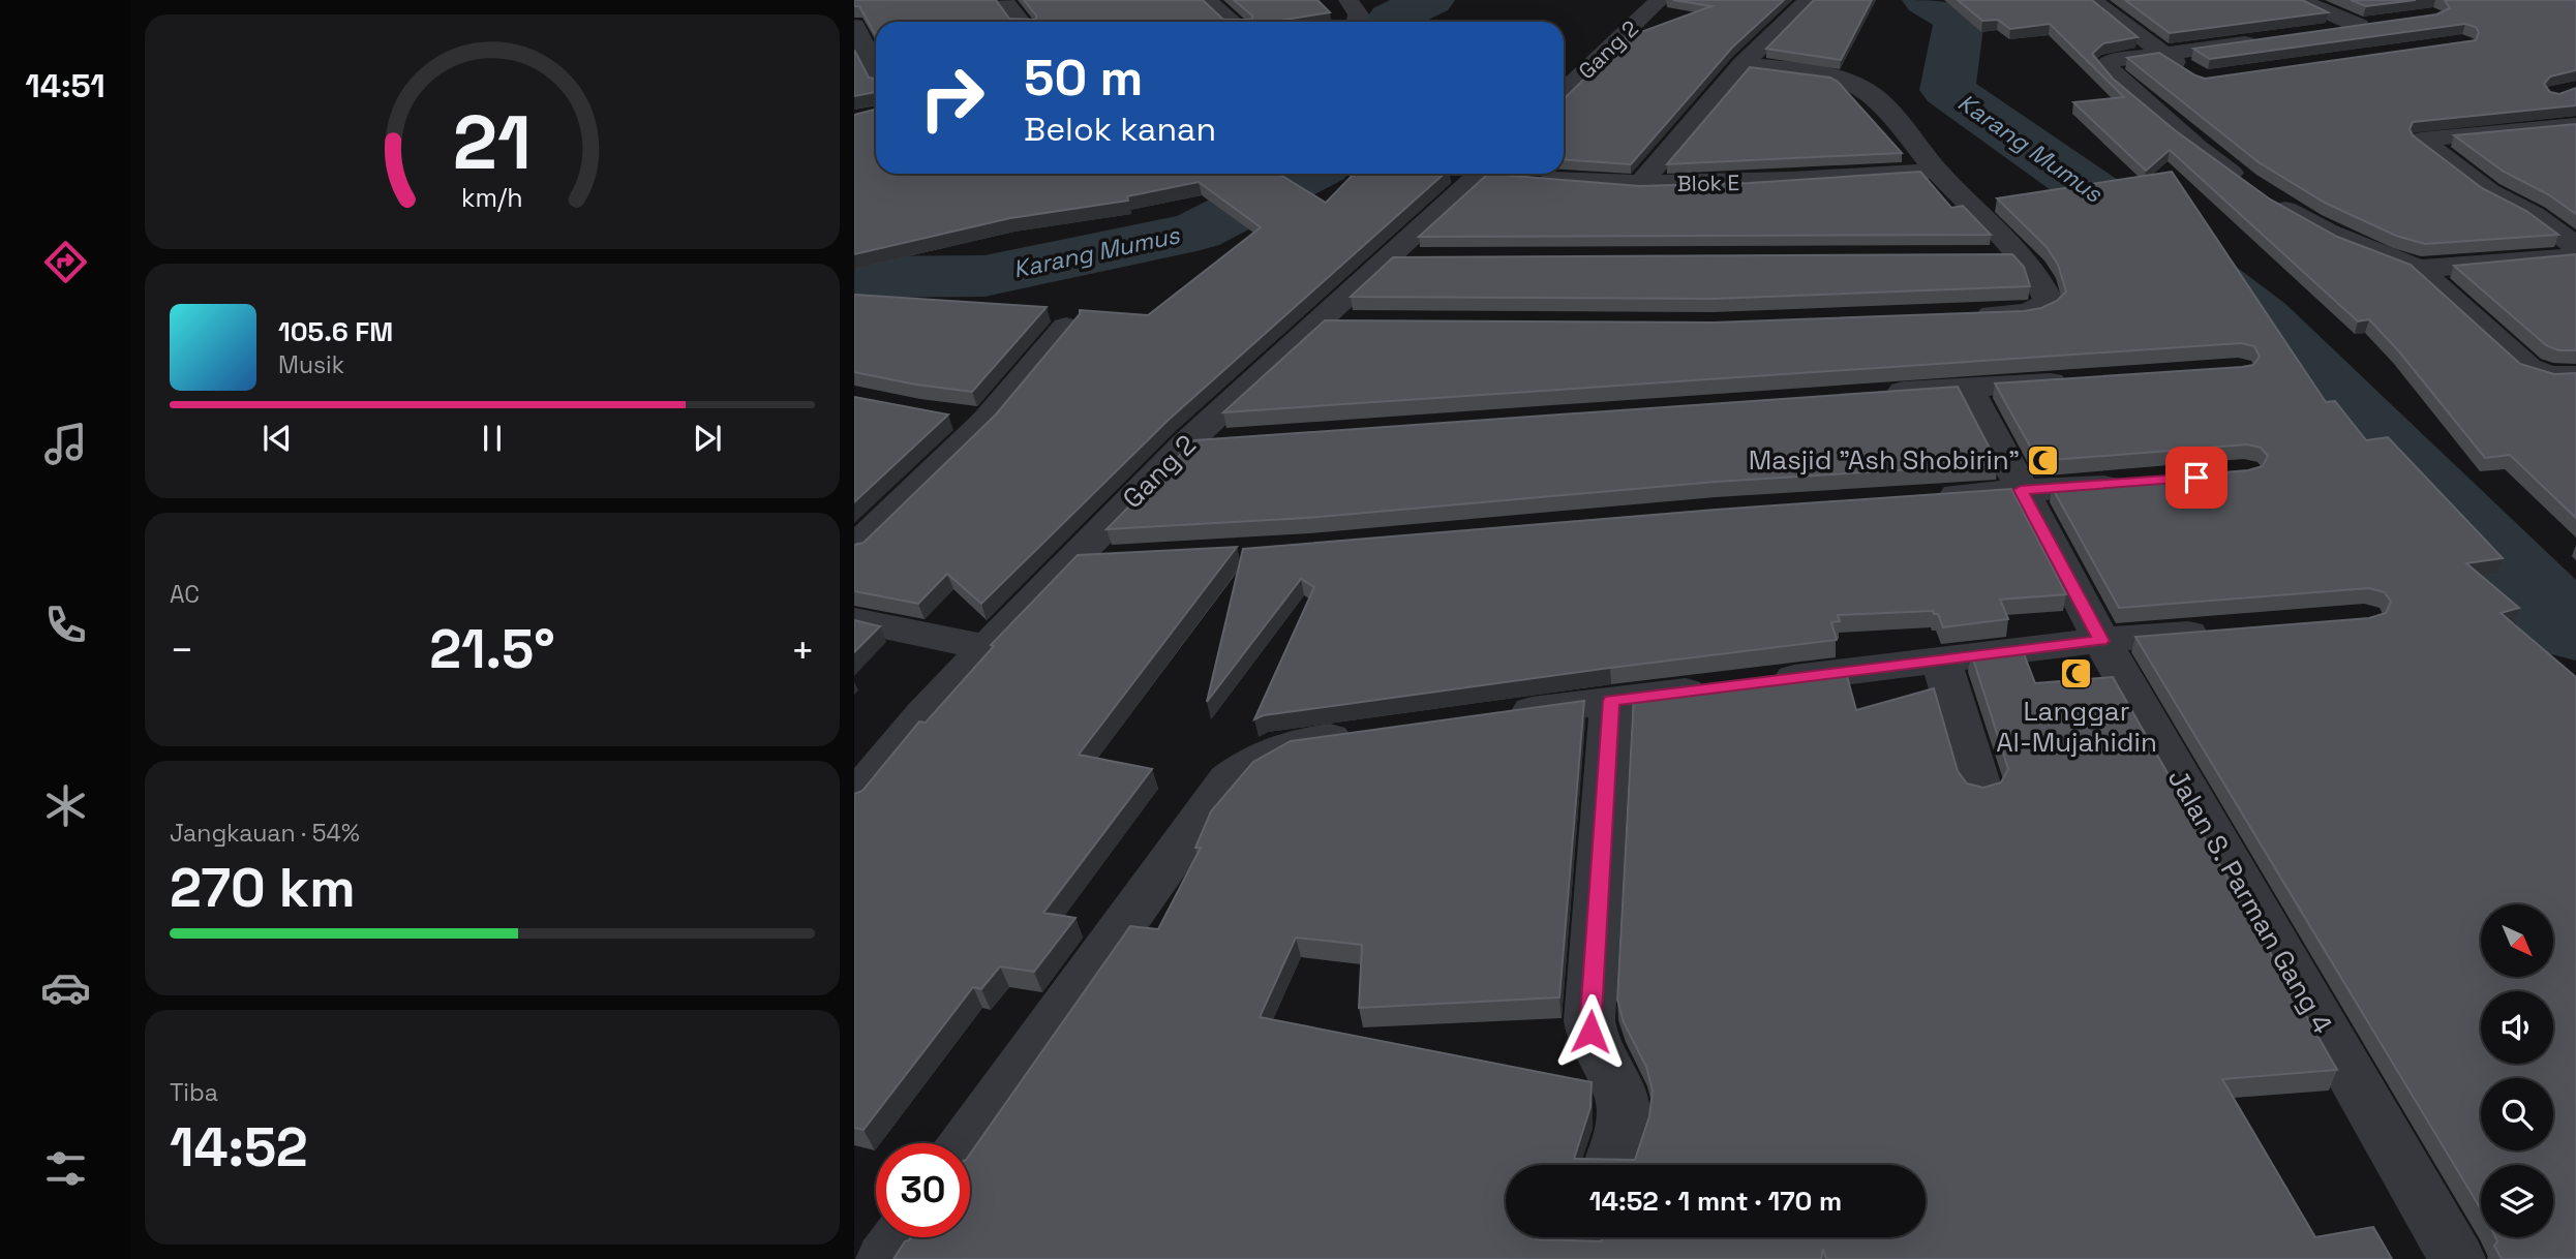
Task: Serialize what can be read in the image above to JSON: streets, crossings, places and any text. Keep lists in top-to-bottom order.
{
  "streets": {
    "street": ["Gang 2", "Blok E", "Jalan S. Parman Gang 4"]
  },
  "crossings": [
    ["Gang 2", "Blok E"]
  ],
  "water": ["Karang Mumus"],
  "places": {
    "mosque": ["Masjid \"Ash Shobirin\"", "Langgar Al-Mujahidin"]
  },
  "north": "bottom right",
  "page": {
    "tabs": "14:51",
    "turn": ["50 m", "Belok kanan"],
    "song": ["105.6 FM", "Musik"],
    "tile": [
      "AC",
      ["Jangkauan · 54%", "270 km"],
      ["Tiba", "14:52"]
    ],
    "heat": ["−", "21.5°", "+"],
    "limit": "30",
    "trip": "14:52 · 1 mnt · 170 m",
    "gauge": ["21", "km/h"]
  }
}
